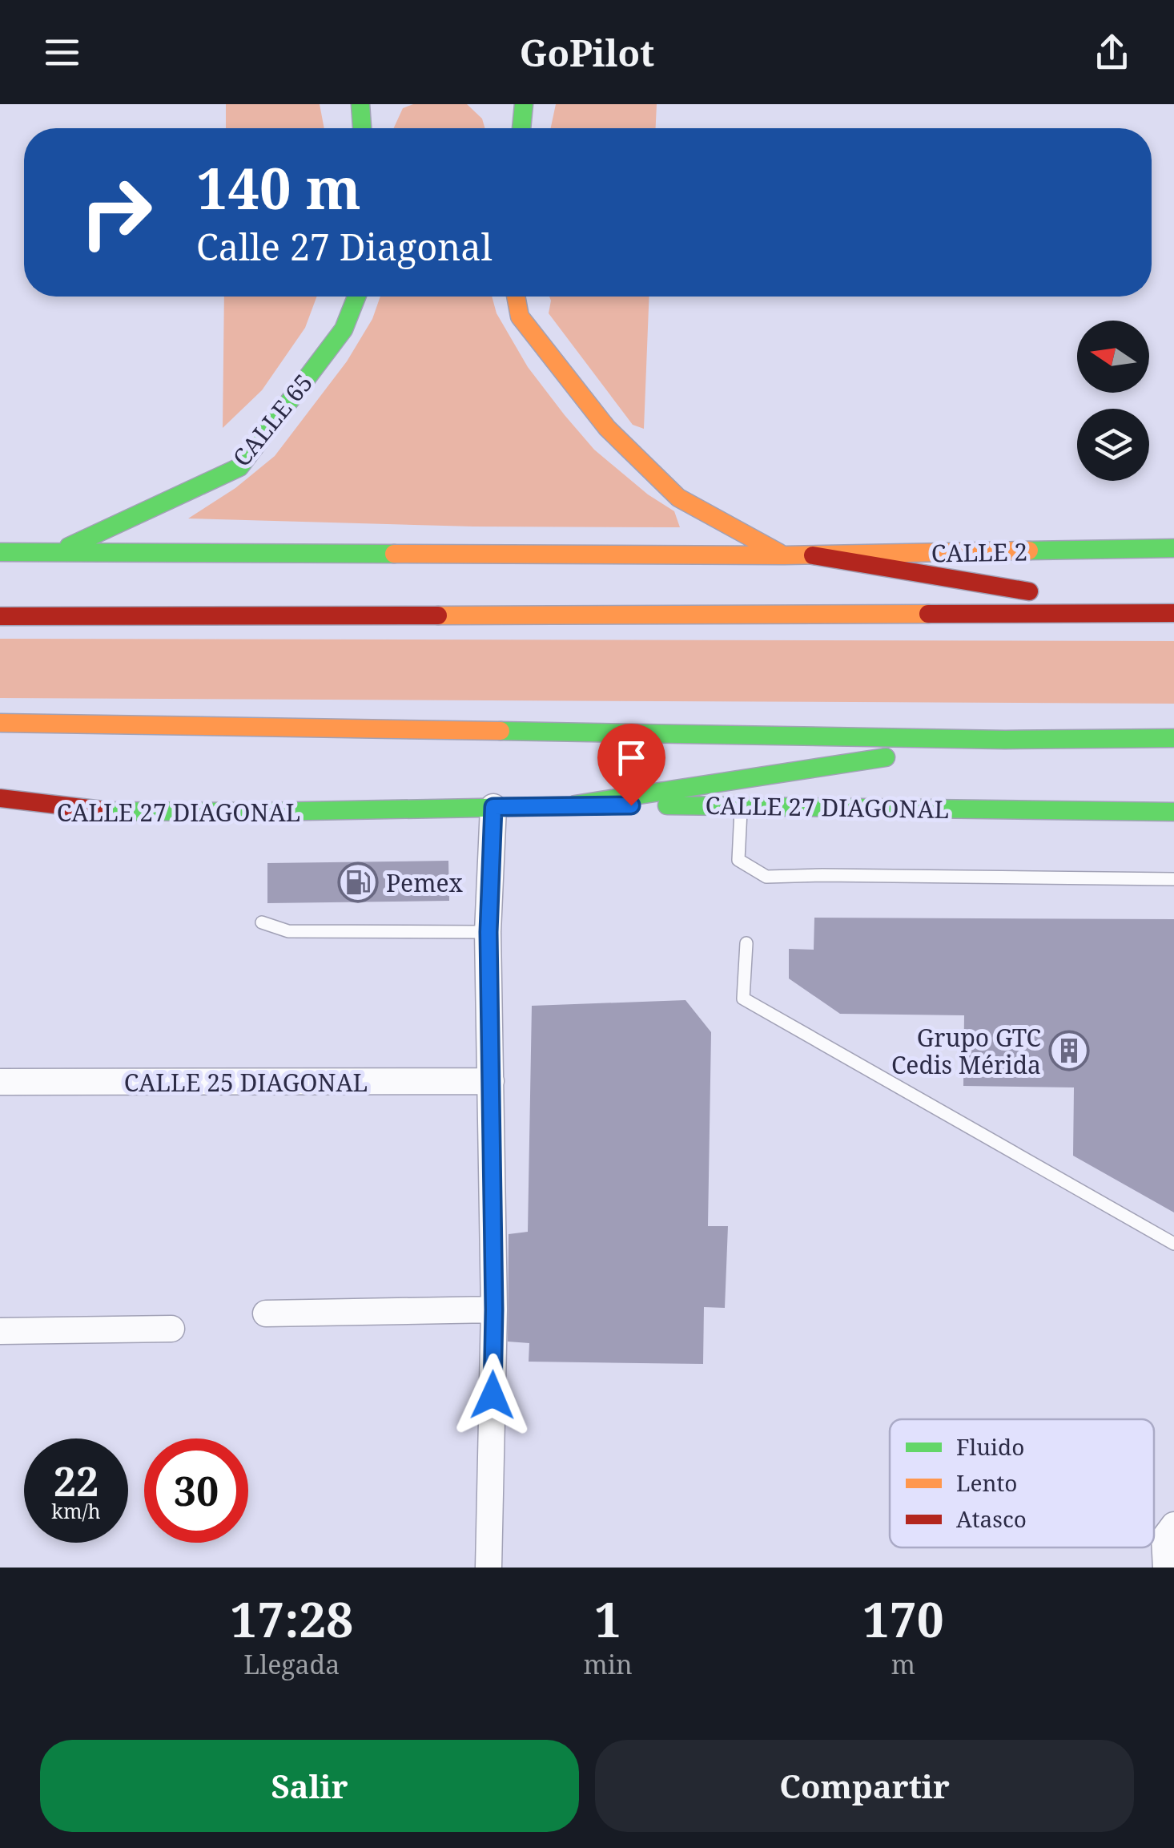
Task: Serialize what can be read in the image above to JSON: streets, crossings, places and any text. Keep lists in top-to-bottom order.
{
  "streets": {
    "main road": ["CALLE 65", "CALLE 2", "CALLE 27 DIAGONAL"],
    "street": ["CALLE 25 DIAGONAL"]
  },
  "crossings": [
    ["CALLE 65", "CALLE 2"]
  ],
  "places": {
    "fuel station": ["Pemex"],
    "building": ["Grupo GTC Cedis Mérida"]
  },
  "legend": ["Fluido", "Lento", "Atasco"],
  "north": "left",
  "page": {
    "header": "GoPilot",
    "turn": ["140 m", "Calle 27 Diagonal"],
    "speed": "22 km/h",
    "limit": "30",
    "eta": [
      "17:28",
      "Llegada",
      "1",
      "min",
      "170",
      "m"
    ],
    "buttons": ["Salir", "Compartir"]
  }
}
